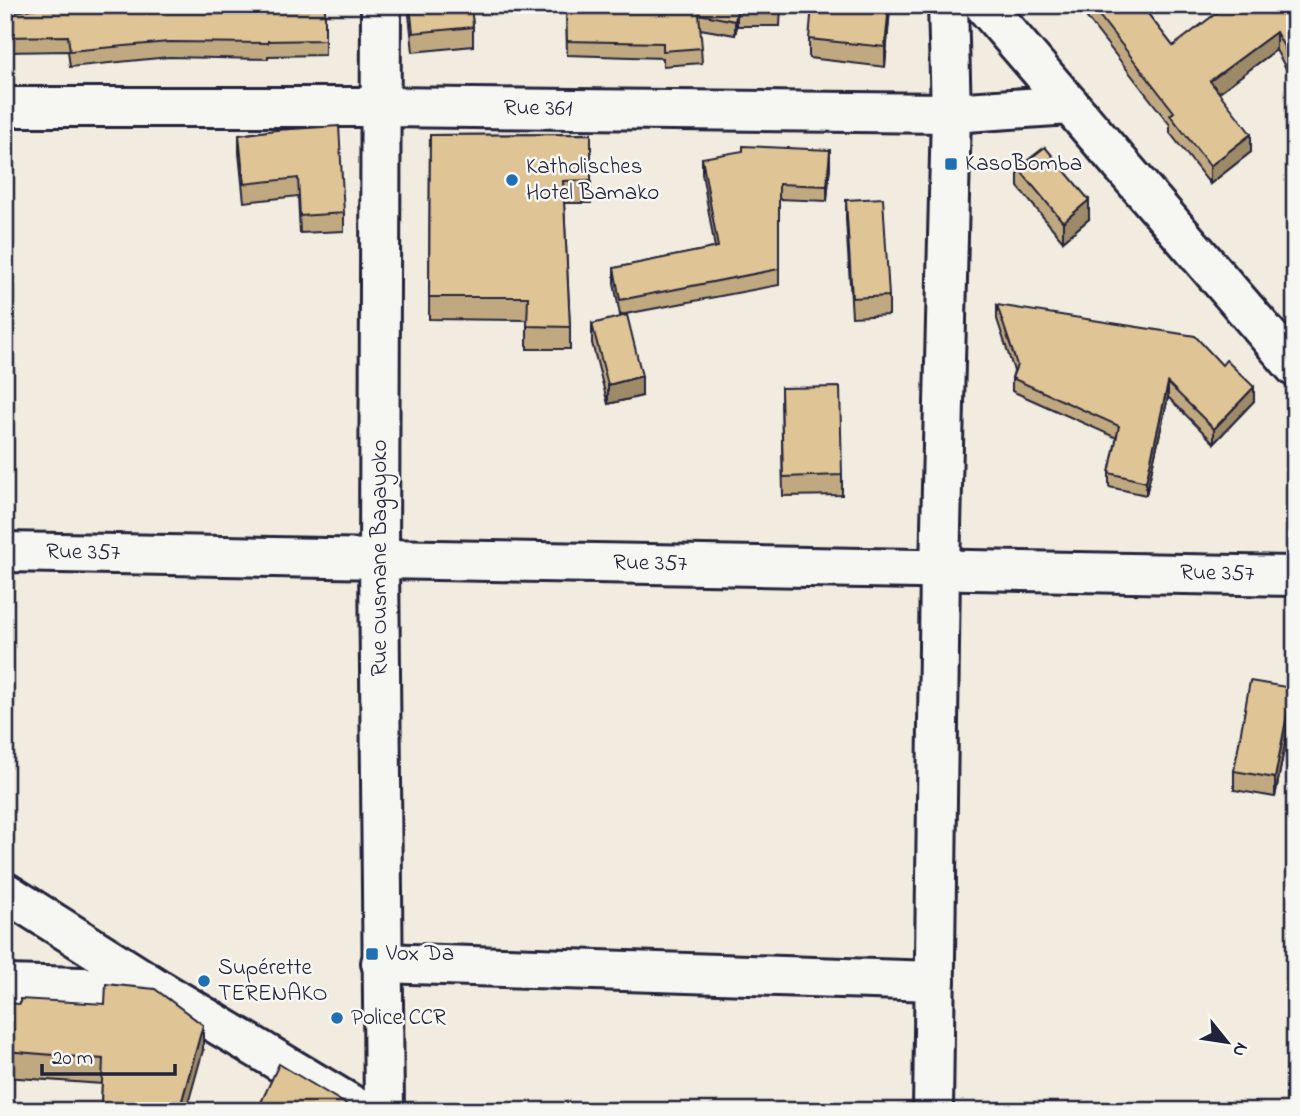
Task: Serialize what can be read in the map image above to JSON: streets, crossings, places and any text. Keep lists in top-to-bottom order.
{
  "streets": {
    "street": ["Rue 361", "Rue 357", "Rue Ousmane Bagayoko"]
  },
  "crossings": [
    ["Rue 361", "Rue Ousmane Bagayoko"],
    ["Rue 357", "Rue Ousmane Bagayoko"]
  ],
  "places": {
    "transit": ["KasoBomba", "Vox Da"],
    "other": ["Katholisches Hotel Bamako", "Supérette TERENAKO", "Police CCR"]
  },
  "scale_bar": "20 m",
  "north": "bottom right"
}
